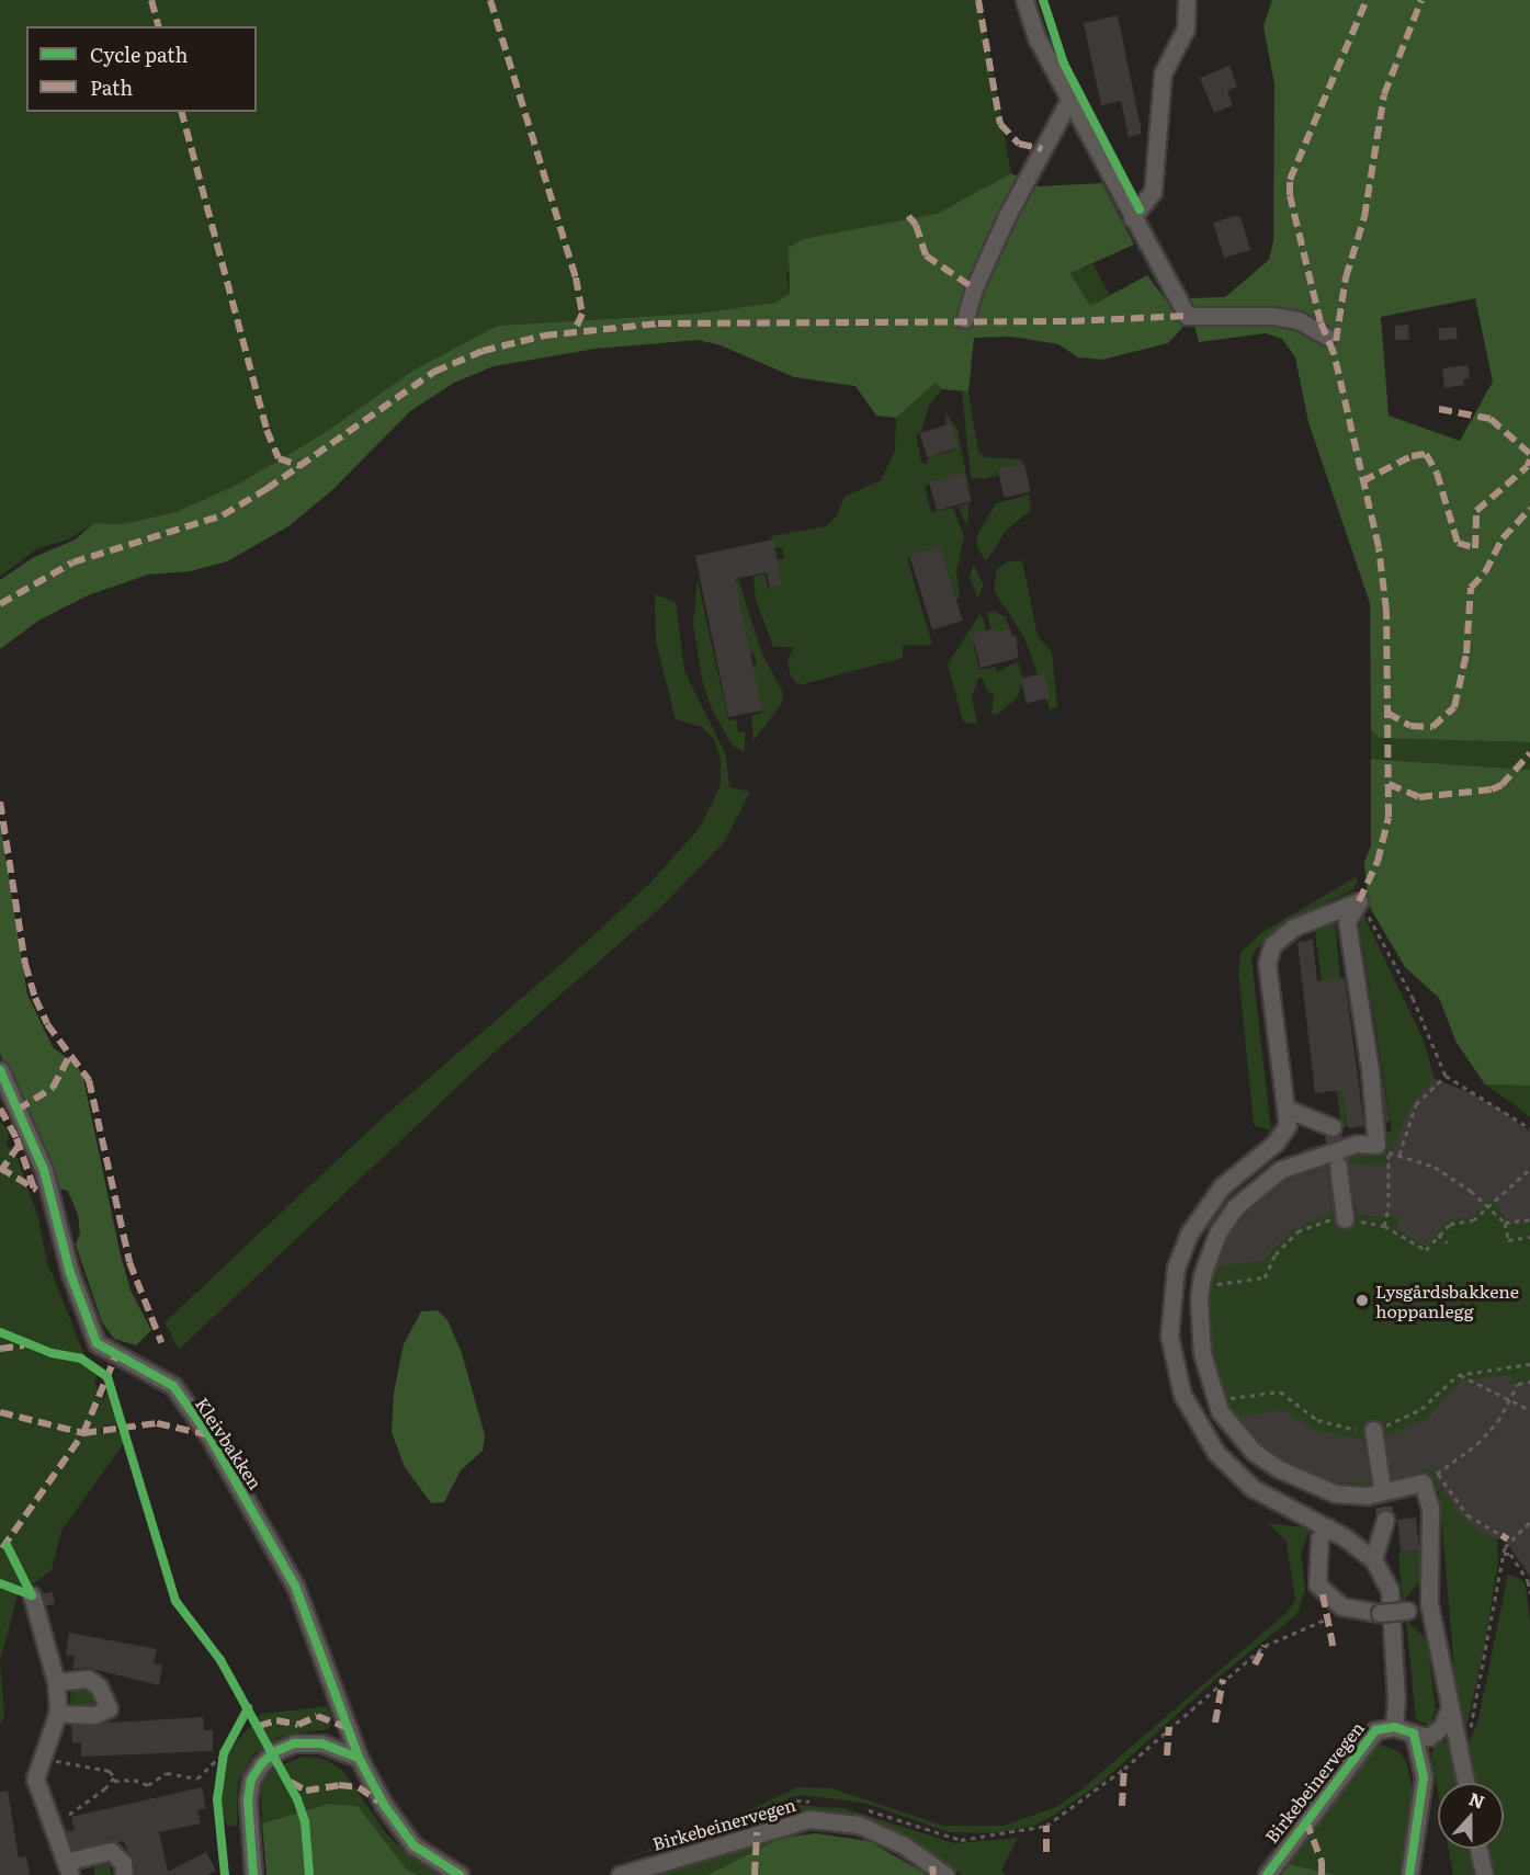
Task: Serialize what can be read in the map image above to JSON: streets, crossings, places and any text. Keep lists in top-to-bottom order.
{
  "streets": {
    "street": ["Kleivbakken", "Birkebeinervegen"]
  },
  "places": ["Lysgårdsbakkene hoppanlegg"],
  "legend": ["Cycle path", "Path"],
  "north": "top"
}
